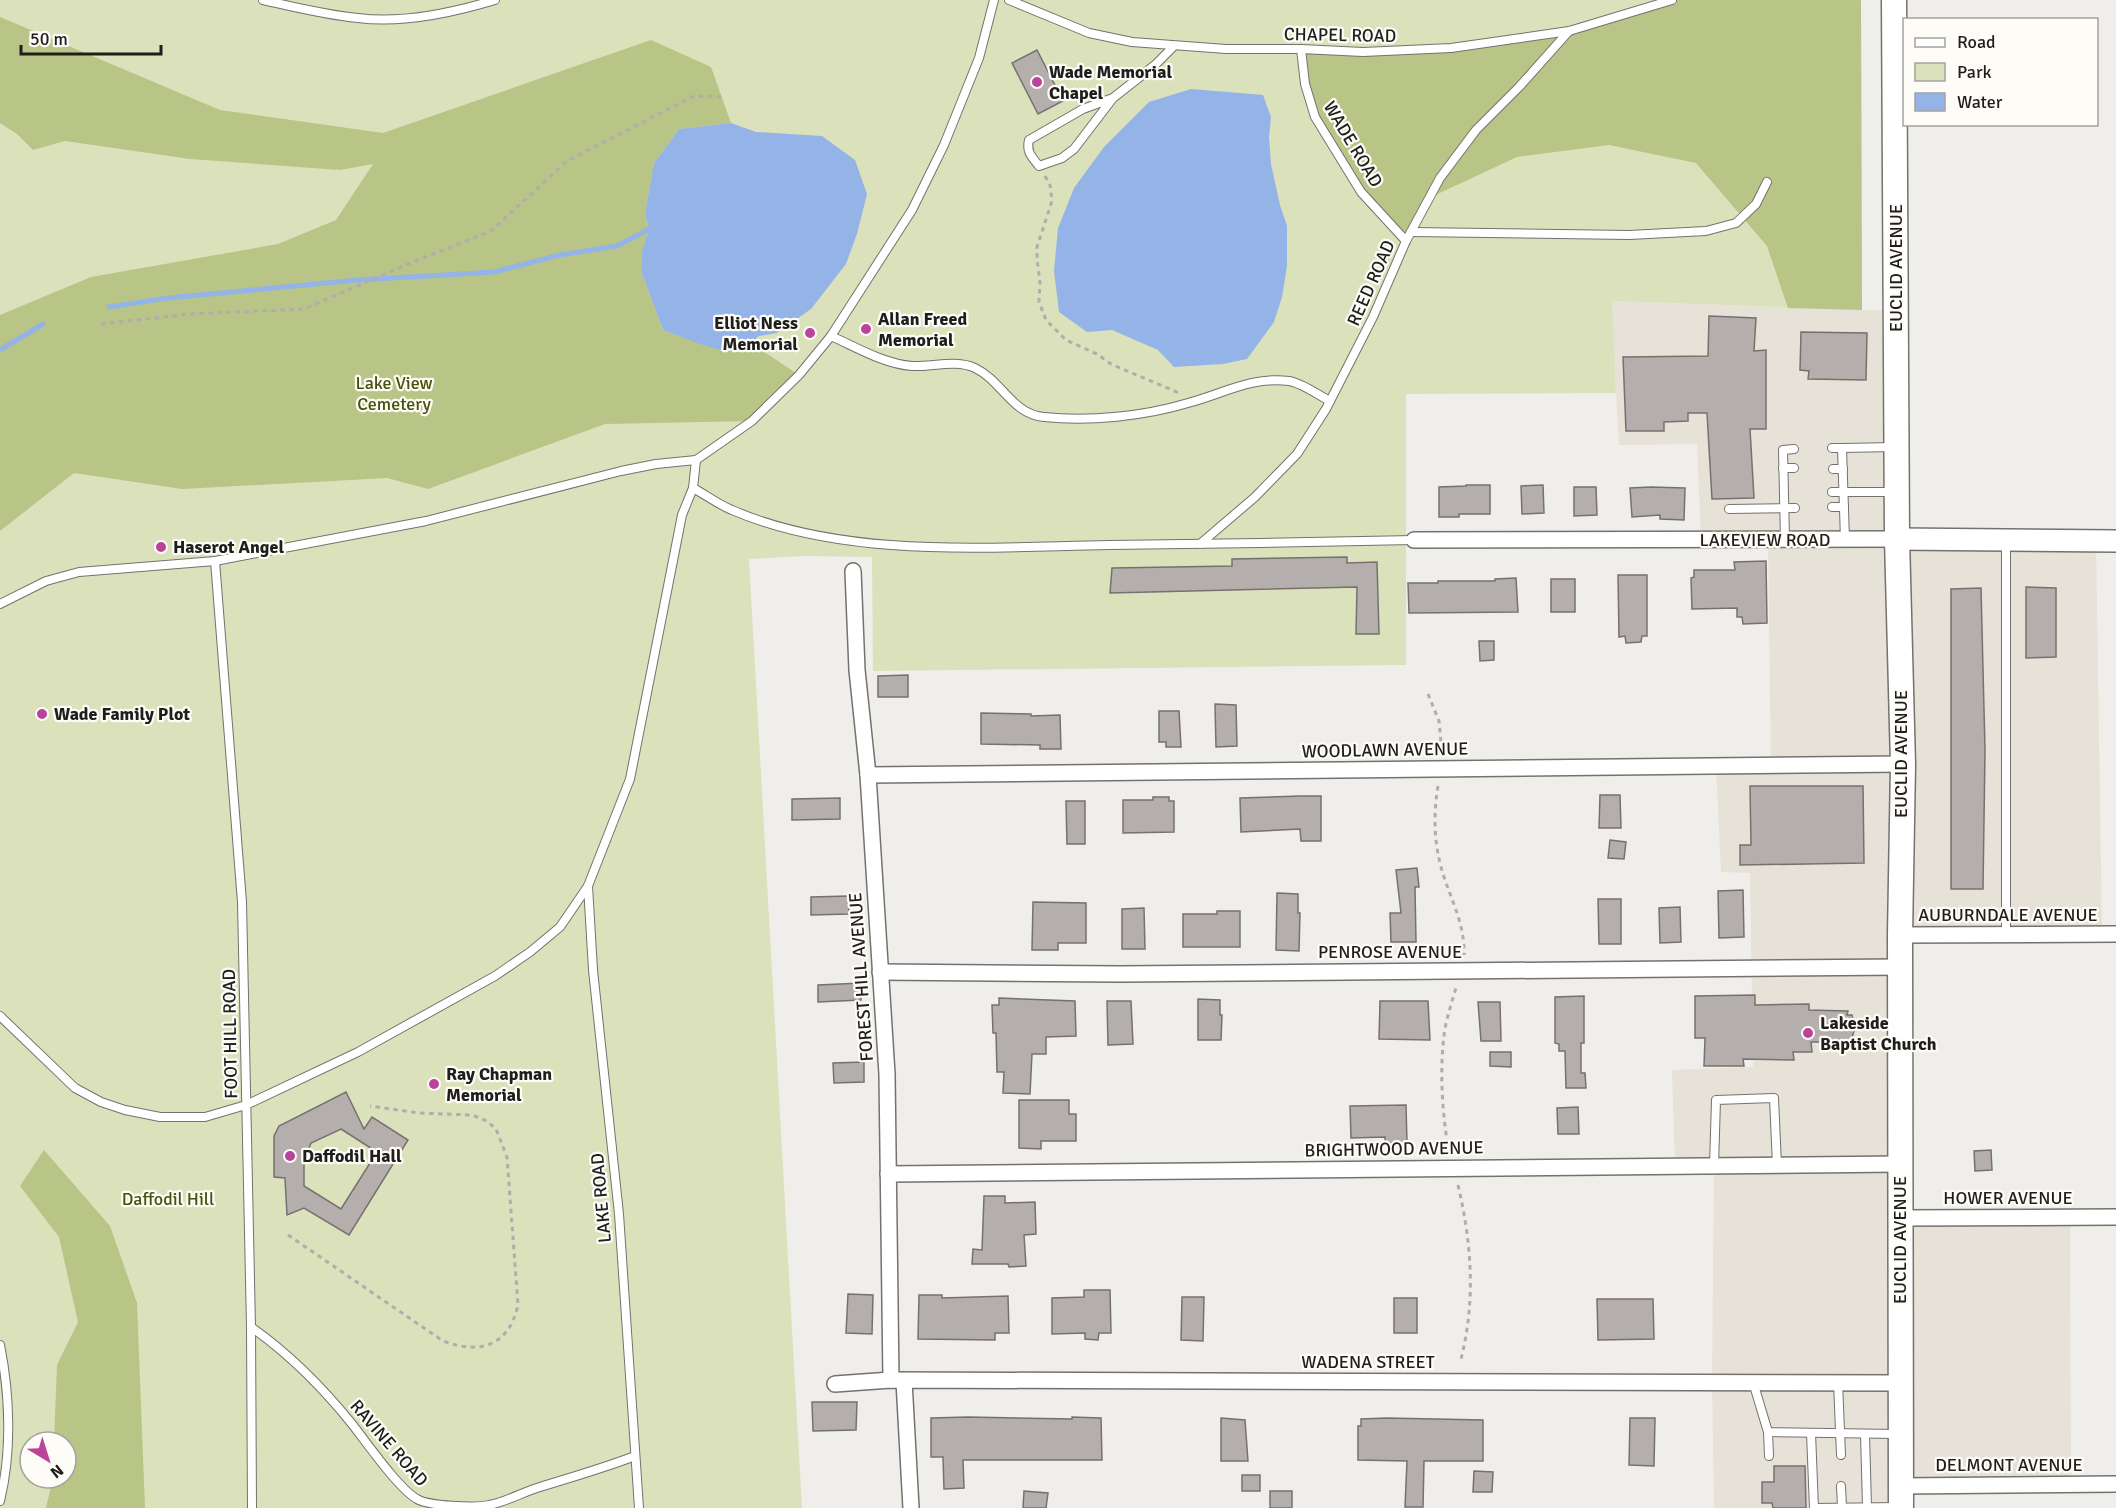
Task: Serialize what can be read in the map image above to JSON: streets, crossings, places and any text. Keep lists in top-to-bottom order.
{
  "streets": {
    "main road": ["EUCLID AVENUE"],
    "street": [
      "LAKEVIEW ROAD",
      "WOODLAWN AVENUE",
      "AUBURNDALE AVENUE",
      "PENROSE AVENUE",
      "FOREST HILL AVENUE",
      "BRIGHTWOOD AVENUE",
      "HOWER AVENUE",
      "WADENA STREET",
      "DELMONT AVENUE"
    ],
    "lane": [
      "CHAPEL ROAD",
      "WADE ROAD",
      "REED ROAD",
      "FOOT HILL ROAD",
      "LAKE ROAD",
      "RAVINE ROAD"
    ]
  },
  "crossings": [
    ["CHAPEL ROAD", "WADE ROAD"],
    ["CHAPEL ROAD", "REED ROAD"],
    ["WADE ROAD", "REED ROAD"],
    ["EUCLID AVENUE", "LAKEVIEW ROAD"],
    ["EUCLID AVENUE", "WOODLAWN AVENUE"],
    ["EUCLID AVENUE", "AUBURNDALE AVENUE"],
    ["EUCLID AVENUE", "PENROSE AVENUE"],
    ["EUCLID AVENUE", "BRIGHTWOOD AVENUE"],
    ["EUCLID AVENUE", "HOWER AVENUE"],
    ["EUCLID AVENUE", "WADENA STREET"],
    ["EUCLID AVENUE", "DELMONT AVENUE"],
    ["WOODLAWN AVENUE", "FOREST HILL AVENUE"],
    ["PENROSE AVENUE", "FOREST HILL AVENUE"],
    ["FOREST HILL AVENUE", "BRIGHTWOOD AVENUE"],
    ["FOREST HILL AVENUE", "WADENA STREET"],
    ["FOOT HILL ROAD", "RAVINE ROAD"],
    ["LAKE ROAD", "RAVINE ROAD"]
  ],
  "parks": ["Lake View Cemetery", "Daffodil Hill"],
  "places": [
    "Wade Memorial Chapel",
    "Allan Freed Memorial",
    "Elliot Ness Memorial",
    "Haserot Angel",
    "Wade Family Plot",
    "Lakeside Baptist Church",
    "Ray Chapman Memorial",
    "Daffodil Hall"
  ],
  "legend": ["Road", "Park", "Water"],
  "scale_bar": "50 m",
  "north": "bottom right"
}
